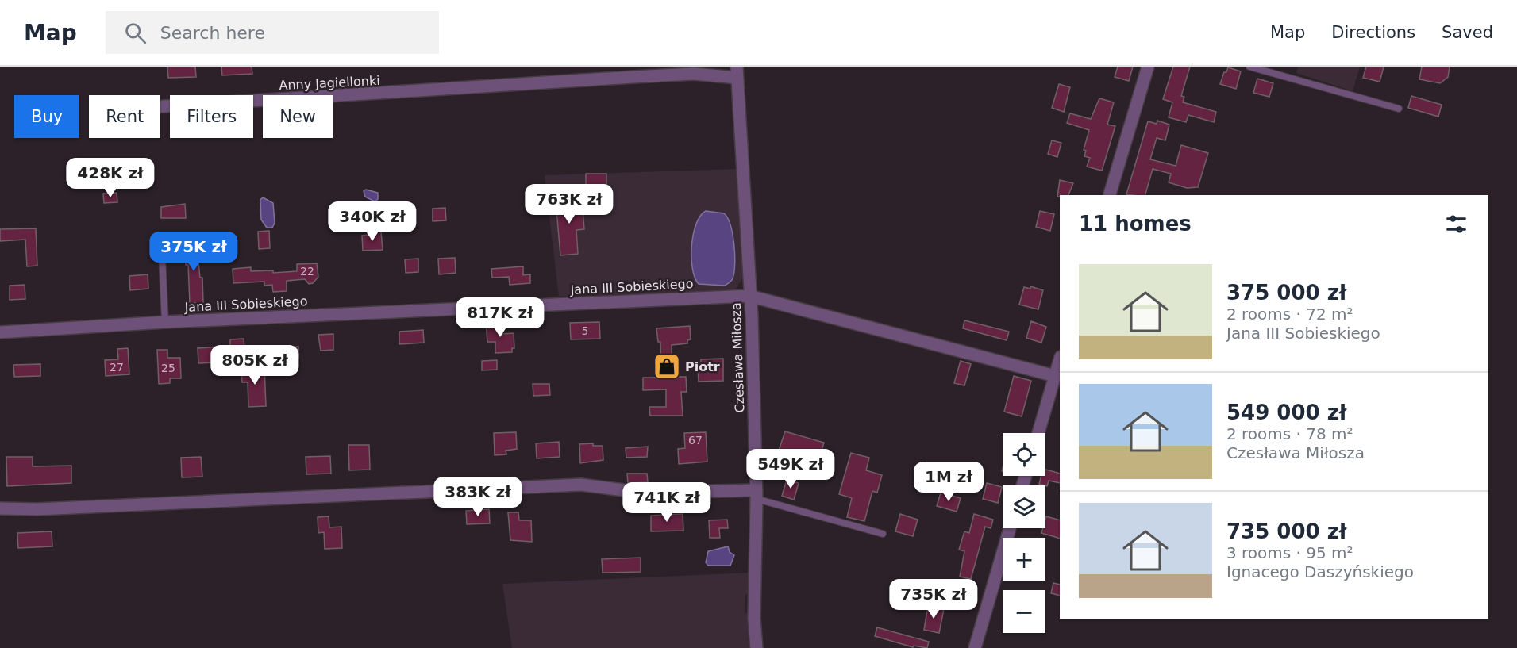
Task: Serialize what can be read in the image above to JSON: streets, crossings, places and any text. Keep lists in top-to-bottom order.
{
  "streets": {
    "street": ["Anny Jagiellonki", "Jana III Sobieskiego", "Czesława Miłosza"]
  },
  "crossings": [
    ["Anny Jagiellonki", "Czesława Miłosza"],
    ["Jana III Sobieskiego", "Czesława Miłosza"]
  ],
  "places": {
    "shop": ["Piotr"]
  },
  "house_numbers": [
    "22",
    "5",
    "27",
    "25",
    "67"
  ],
  "page": {
    "header": "Map",
    "search": "Search here",
    "nav": ["Map", "Directions", "Saved"],
    "chip": [
      "Buy",
      "Rent",
      "Filters",
      "New"
    ],
    "price": [
      "428K zł",
      "763K zł",
      "340K zł",
      "375K zł",
      "817K zł",
      "805K zł",
      "549K zł",
      "1M zł",
      "383K zł",
      "741K zł",
      "735K zł"
    ],
    "heading": "11 homes",
    "list": [
      {
        "name": "375 000 zł",
        "note": "2 rooms · 72 m² · Jana III Sobieskiego"
      },
      {
        "name": "549 000 zł",
        "note": "2 rooms · 78 m² · Czesława Miłosza"
      },
      {
        "name": "735 000 zł",
        "note": "3 rooms · 95 m² · Ignacego Daszyńskiego"
      }
    ],
    "map_buttons": ["+", "−"]
  }
}
